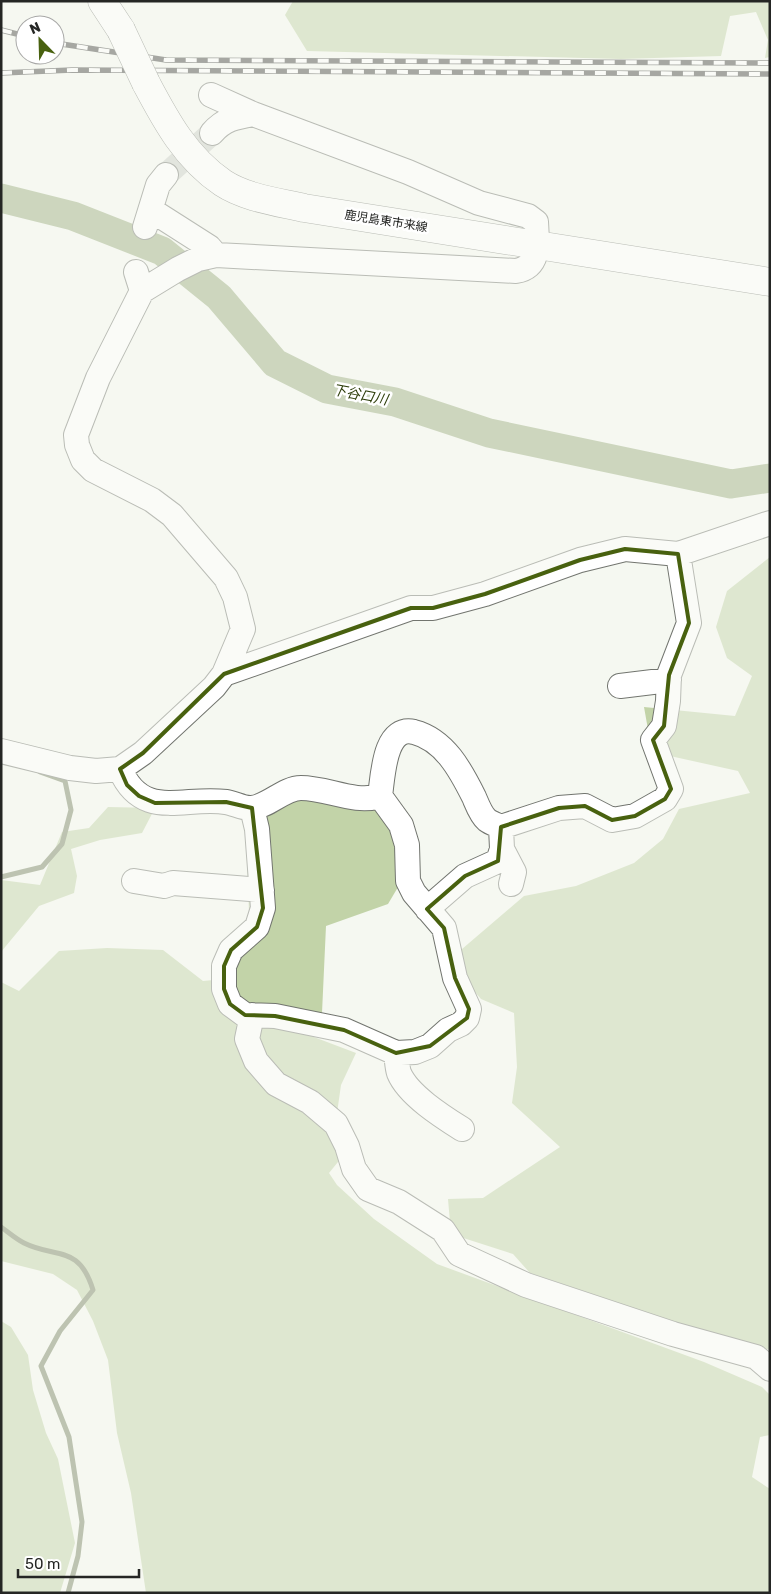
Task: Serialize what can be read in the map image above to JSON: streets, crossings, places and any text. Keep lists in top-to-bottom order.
{
  "streets": {
    "main road": ["鹿児島東市来線"]
  },
  "water": ["下谷口川"],
  "scale_bar": "50 m",
  "north": "top left"
}
